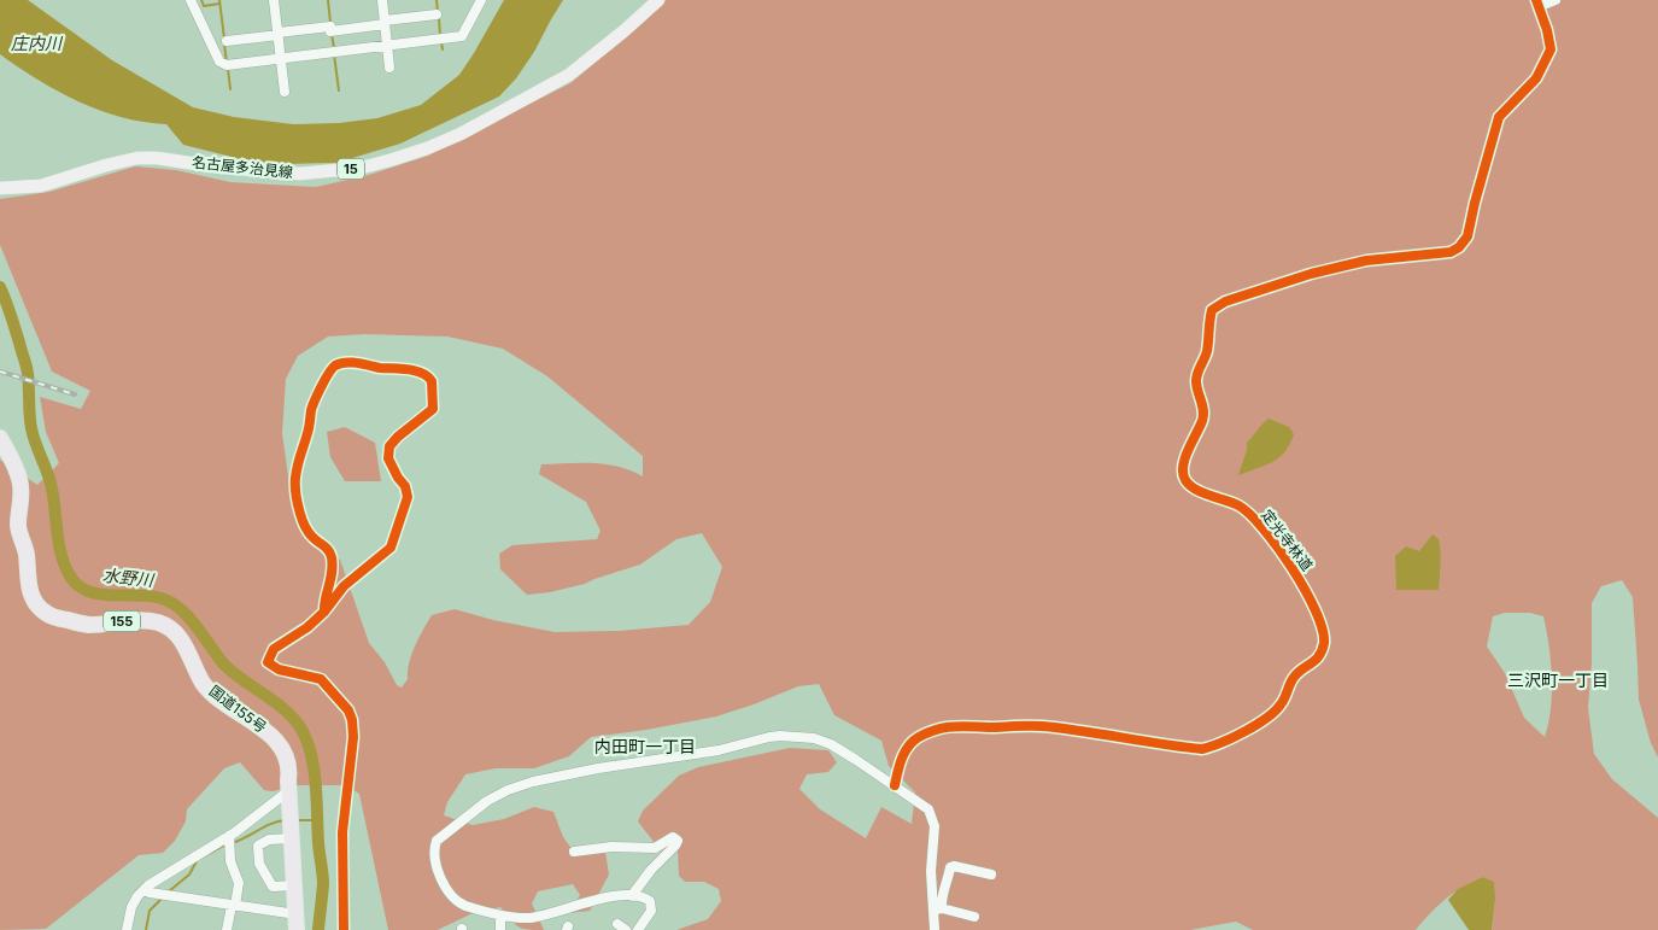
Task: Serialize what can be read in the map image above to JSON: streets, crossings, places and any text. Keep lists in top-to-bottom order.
{
  "streets": {
    "highway": ["155", "国道155号"],
    "main road": ["名古屋多治見線", "15"],
    "street": ["定光寺林道"]
  },
  "districts": ["三沢町一丁目", "内田町一丁目"],
  "water": ["庄内川", "水野川"]
}
